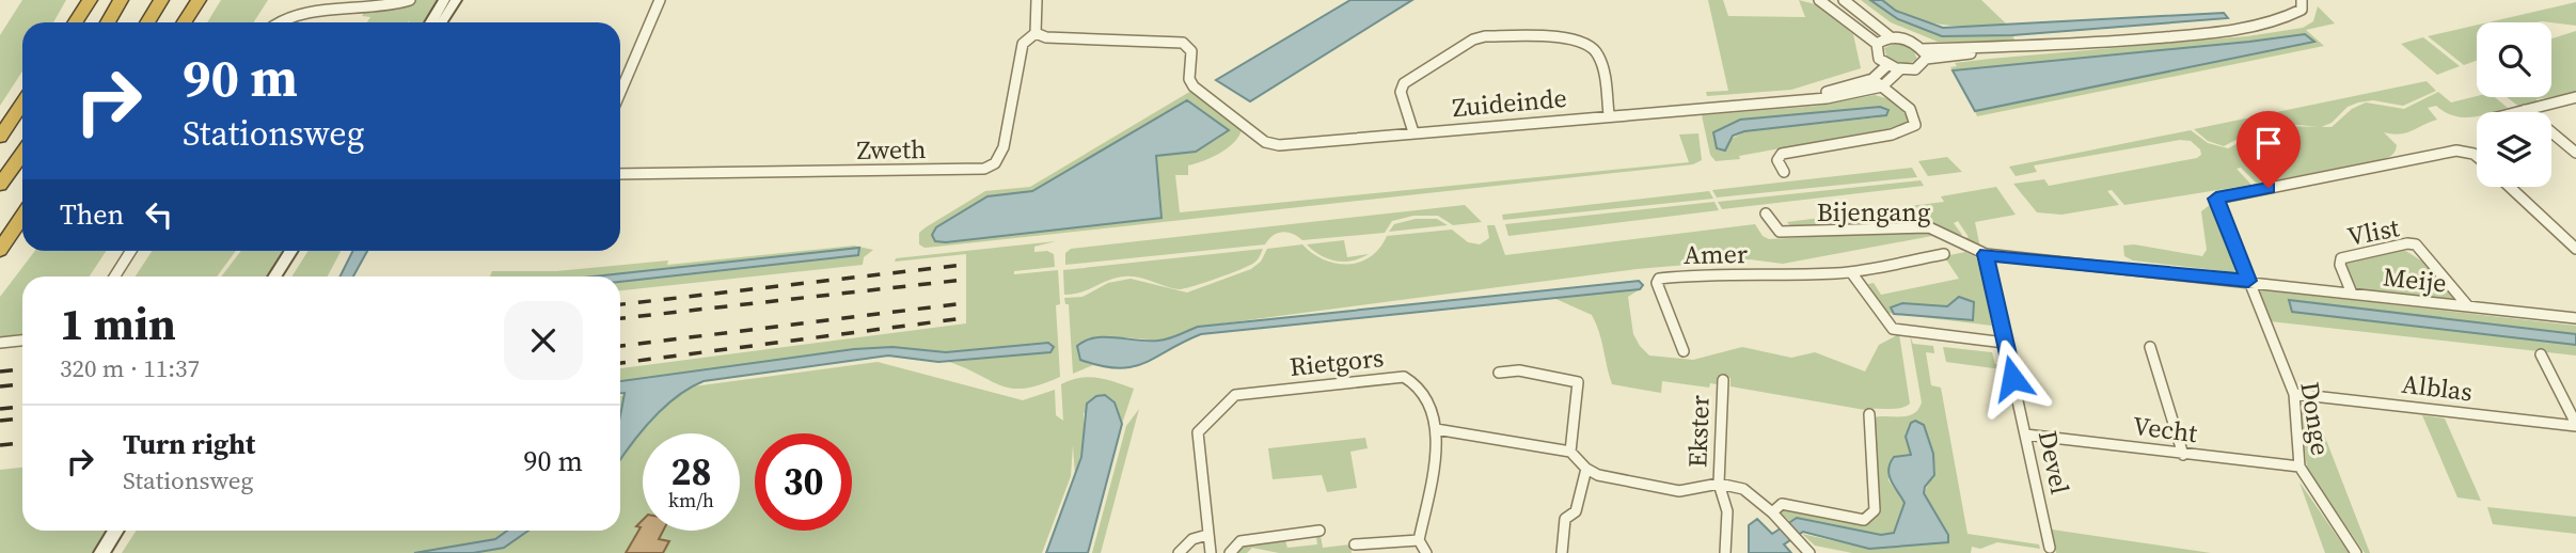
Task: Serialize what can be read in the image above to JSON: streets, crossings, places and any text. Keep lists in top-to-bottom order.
{
  "streets": {
    "street": [
      "Zuideinde",
      "Zweth",
      "Bijengang",
      "Vlist",
      "Amer",
      "Meije",
      "Rietgors",
      "Alblas",
      "Donge",
      "Vecht",
      "Ekster",
      "Devel"
    ]
  },
  "crossings": [
    ["Zuideinde", "Zweth"],
    ["Bijengang", "Meije"],
    ["Bijengang", "Devel"],
    ["Vlist", "Meije"],
    ["Meije", "Donge"],
    ["Meije", "Devel"],
    ["Alblas", "Donge"],
    ["Donge", "Vecht"],
    ["Vecht", "Devel"]
  ],
  "page": {
    "turn": ["90 m", "Stationsweg"],
    "then": "Then",
    "heading": ["1 min", "320 m · 11:37"],
    "list": [
      {
        "name": "Turn right",
        "note": "Stationsweg",
        "value": "90 m"
      }
    ],
    "speed": "28 km/h",
    "limit": "30"
  }
}
